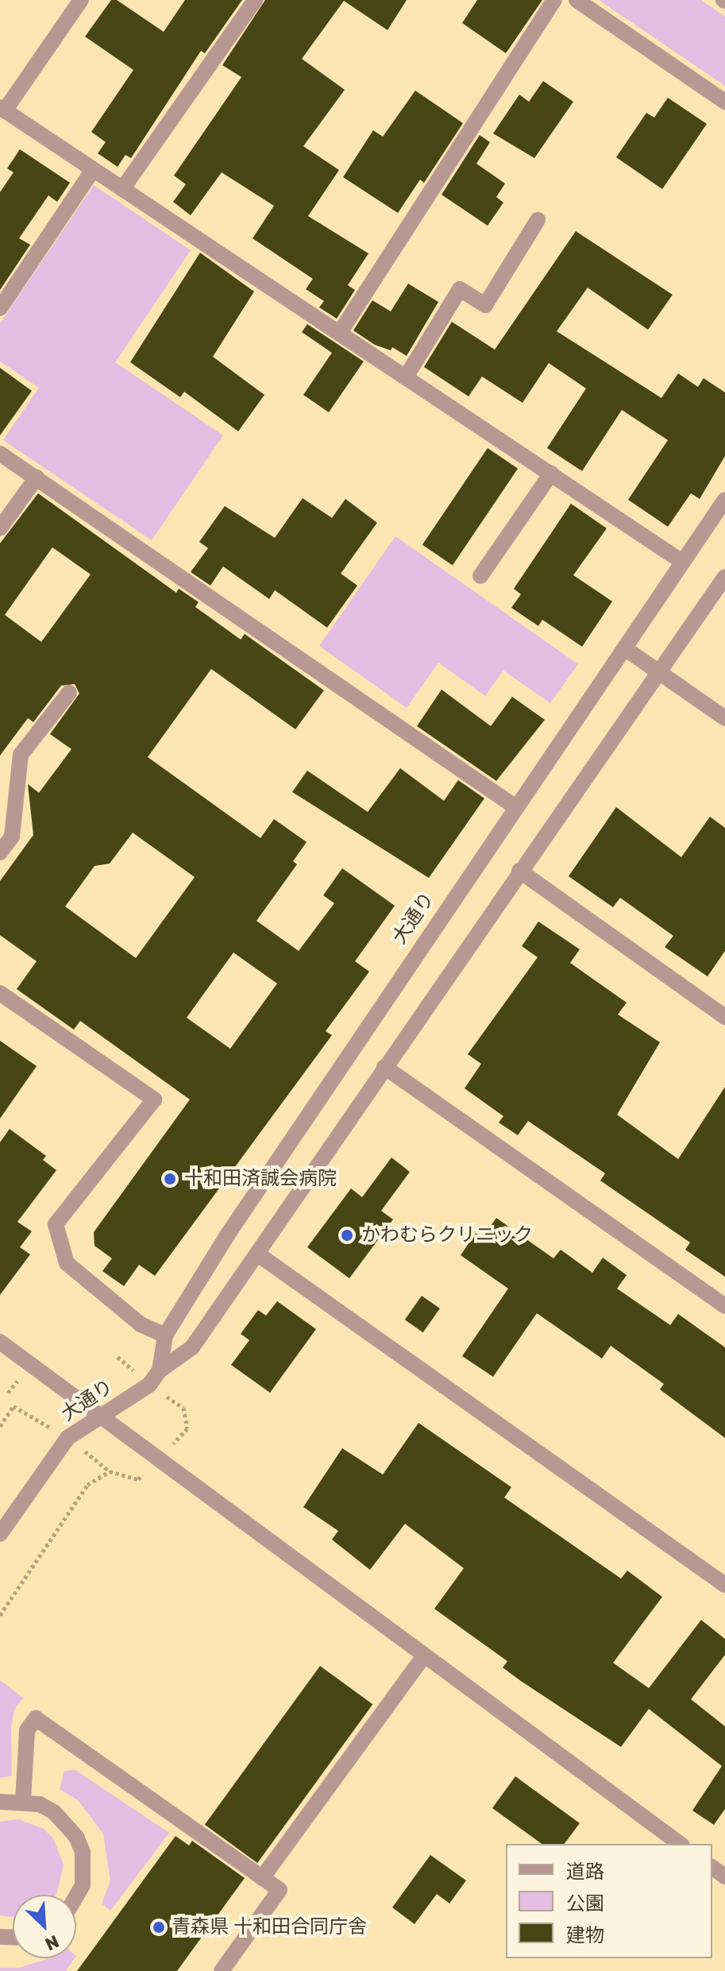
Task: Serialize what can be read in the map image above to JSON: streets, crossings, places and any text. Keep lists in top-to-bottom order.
{
  "streets": {
    "street": ["大通り"]
  },
  "places": ["十和田済誠会病院", "かわむらクリニック", "青森県 十和田合同庁舎"],
  "legend": ["道路", "公園", "建物"],
  "north": "bottom right"
}
